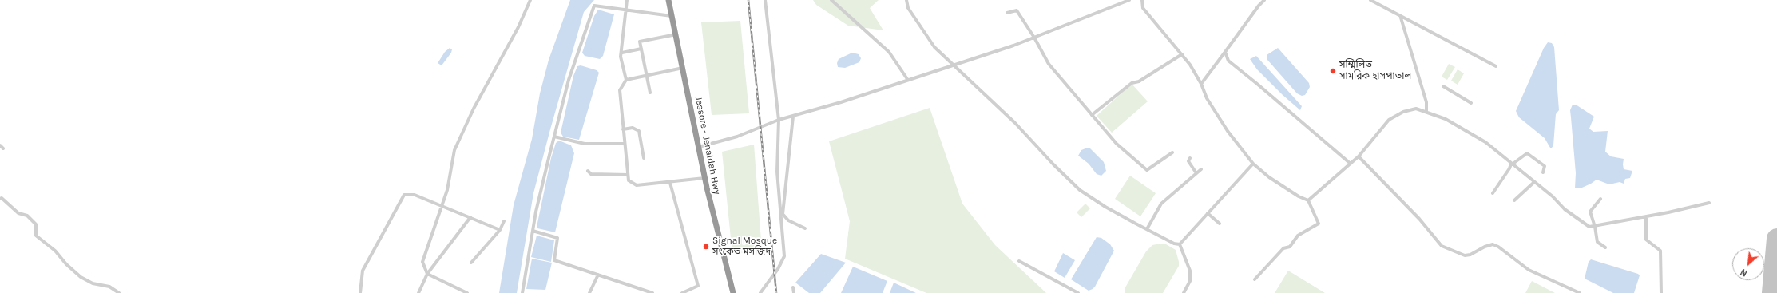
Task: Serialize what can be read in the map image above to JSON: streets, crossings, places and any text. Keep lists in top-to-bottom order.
{
  "streets": {
    "highway": ["Jessore - Jenaidah Hwy"]
  },
  "places": ["সম্মিলিত সামরিক হাসপাতাল", "Signal Mosque সংকেত মসজিদ"],
  "north": "bottom left"
}
